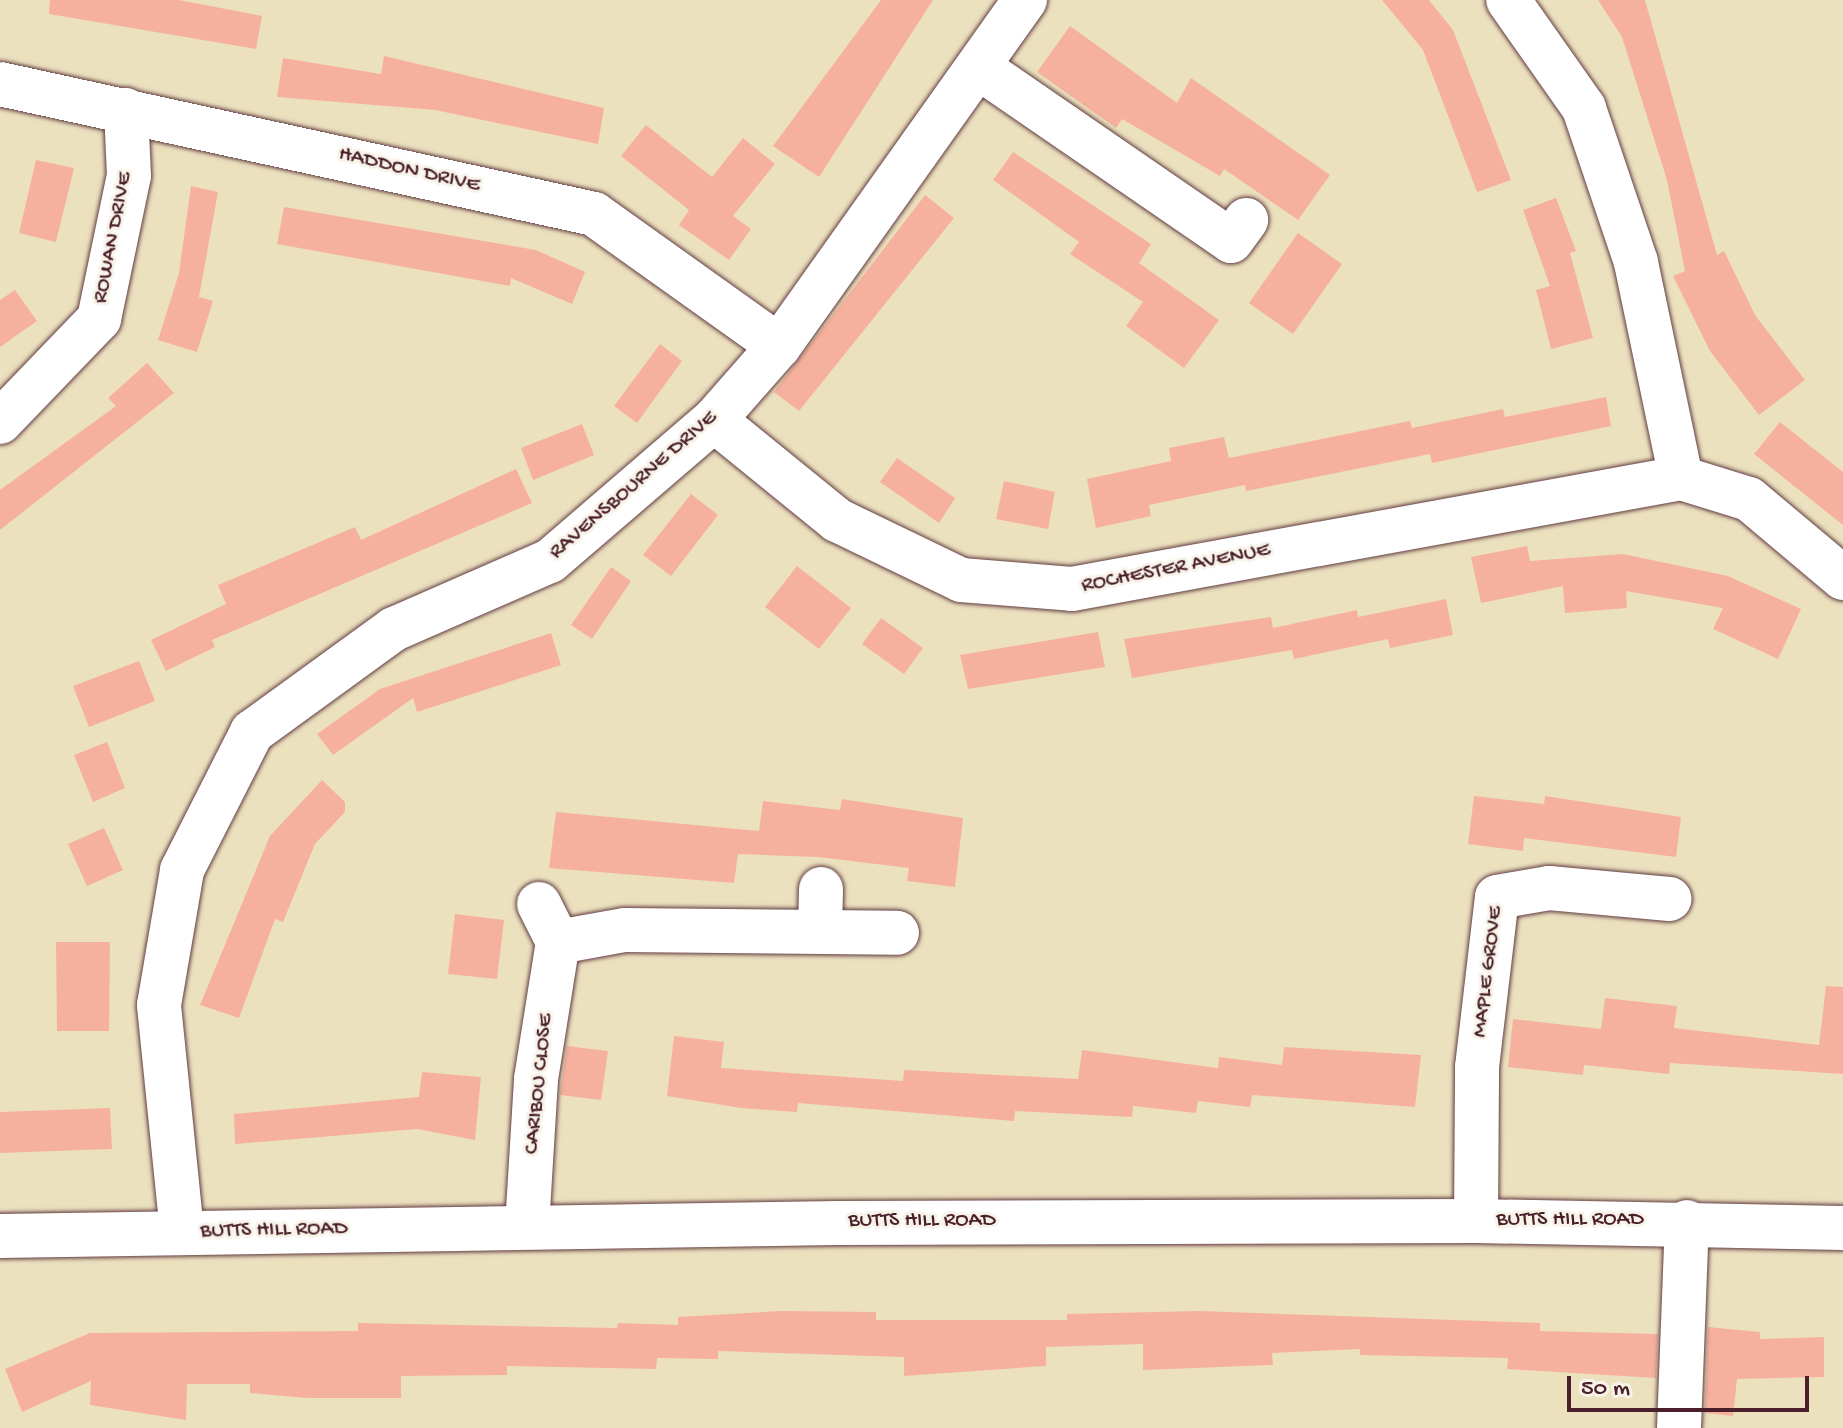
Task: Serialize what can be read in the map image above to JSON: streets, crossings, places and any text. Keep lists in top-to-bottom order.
{
  "streets": {
    "street": [
      "HADDON DRIVE",
      "ROWAN DRIVE",
      "RAVENSBOURNE DRIVE",
      "ROCHESTER AVENUE",
      "MAPLE GROVE",
      "CARIBOU CLOSE",
      "BUTTS HILL ROAD"
    ]
  },
  "crossings": [
    ["HADDON DRIVE", "ROWAN DRIVE"],
    ["HADDON DRIVE", "RAVENSBOURNE DRIVE"],
    ["RAVENSBOURNE DRIVE", "ROCHESTER AVENUE"],
    ["RAVENSBOURNE DRIVE", "BUTTS HILL ROAD"],
    ["MAPLE GROVE", "BUTTS HILL ROAD"],
    ["CARIBOU CLOSE", "BUTTS HILL ROAD"]
  ],
  "scale_bar": "50 m"
}
